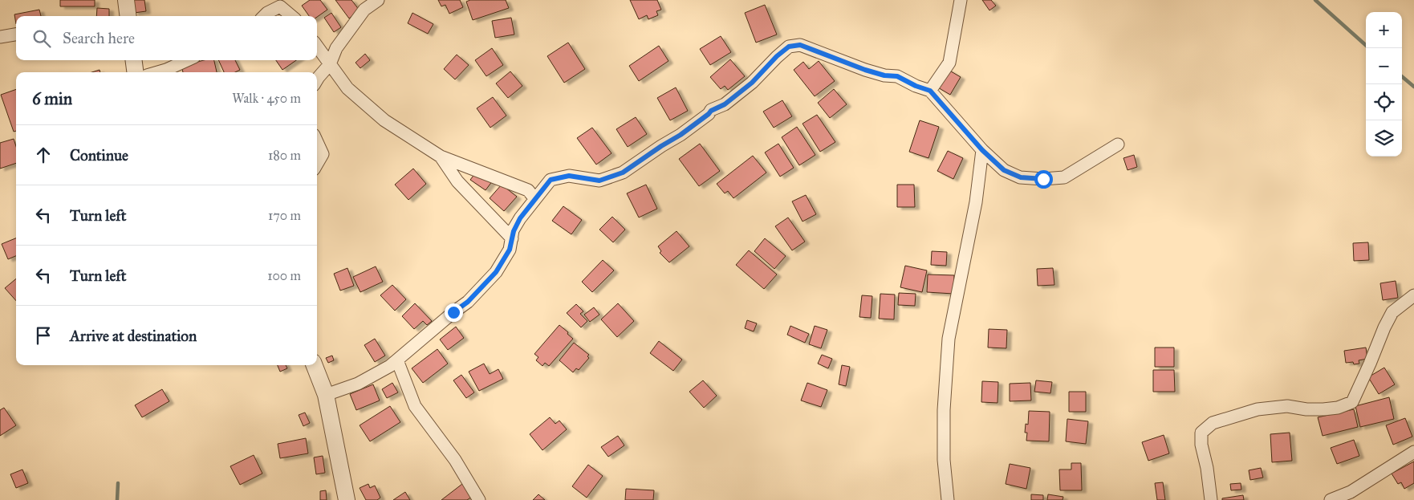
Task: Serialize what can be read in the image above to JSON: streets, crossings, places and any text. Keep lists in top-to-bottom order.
{
  "page": {
    "map_buttons": ["+", "−"],
    "search": "Search here",
    "heading": ["6 min", "Walk · 450 m"],
    "list": [
      ["Continue", "180 m"],
      ["Turn left", "170 m"],
      ["Turn left", "100 m"],
      "Arrive at destination"
    ]
  }
}
